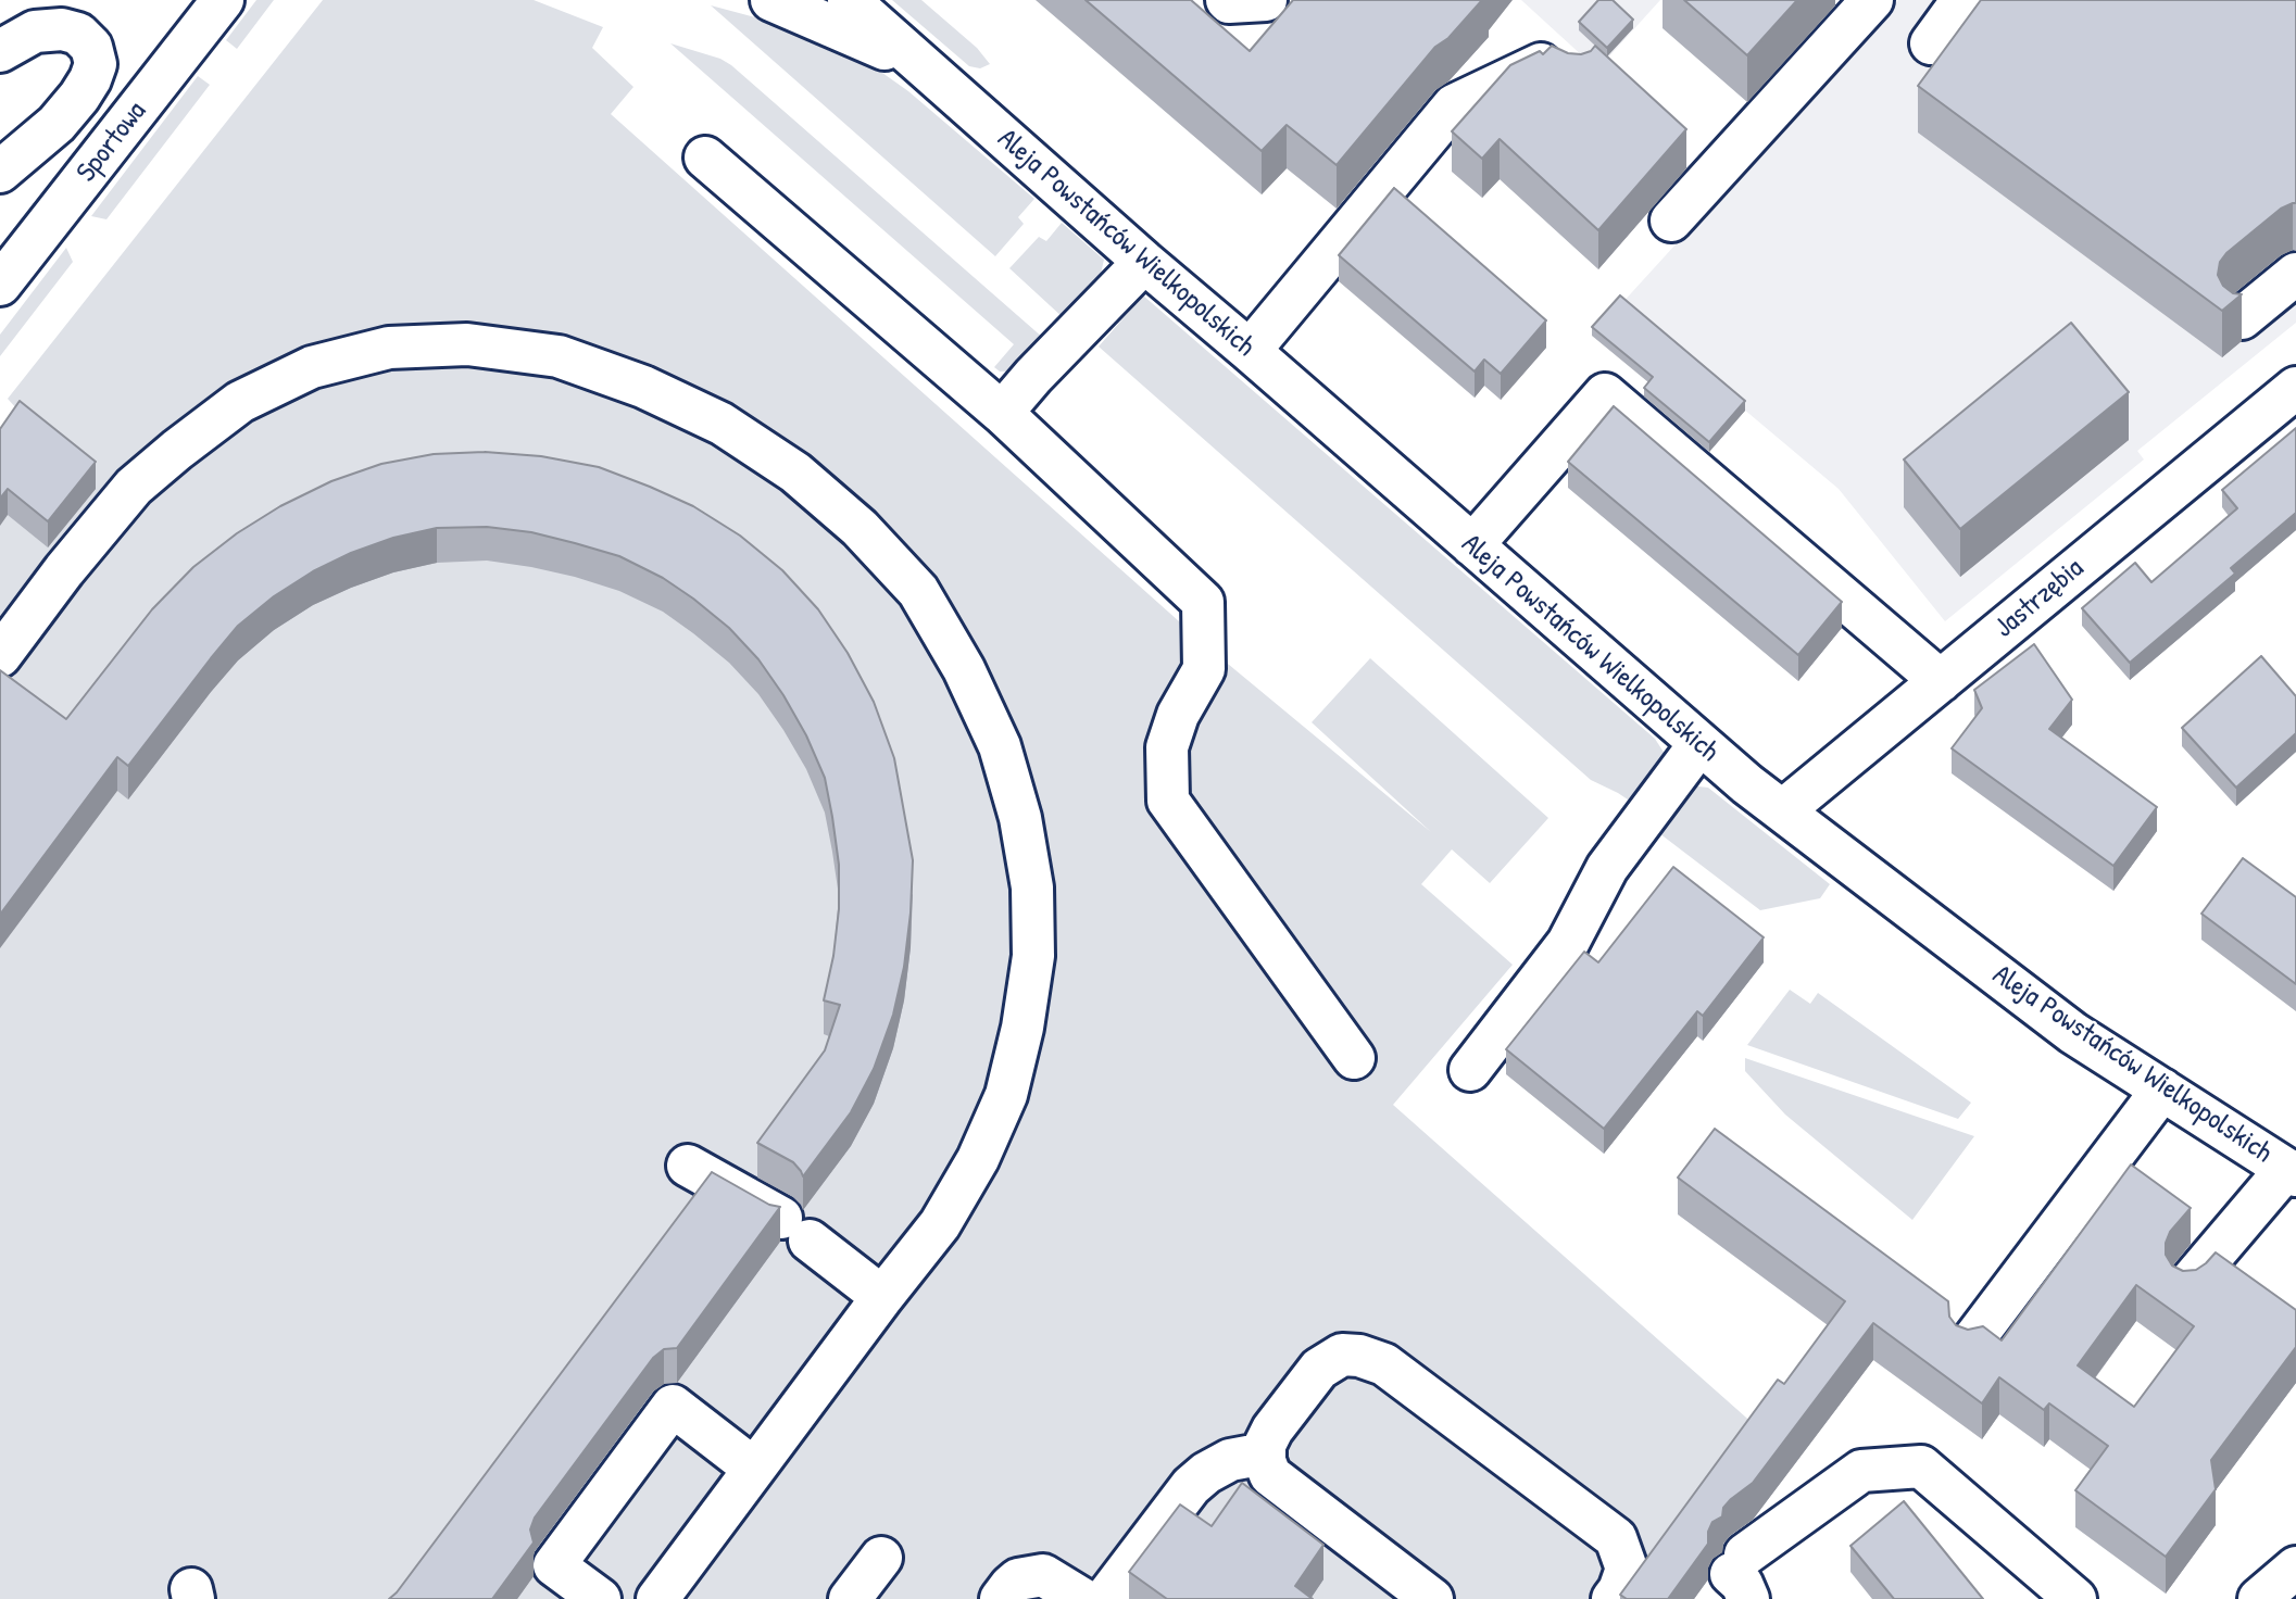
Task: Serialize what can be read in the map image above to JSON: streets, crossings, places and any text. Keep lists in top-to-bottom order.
{
  "streets": {
    "street": ["Sportowa", "Aleja Powstańców Wielkopolskich", "Jastrzębia"]
  },
  "crossings": [
    ["Aleja Powstańców Wielkopolskich", "Jastrzębia"]
  ]
}
